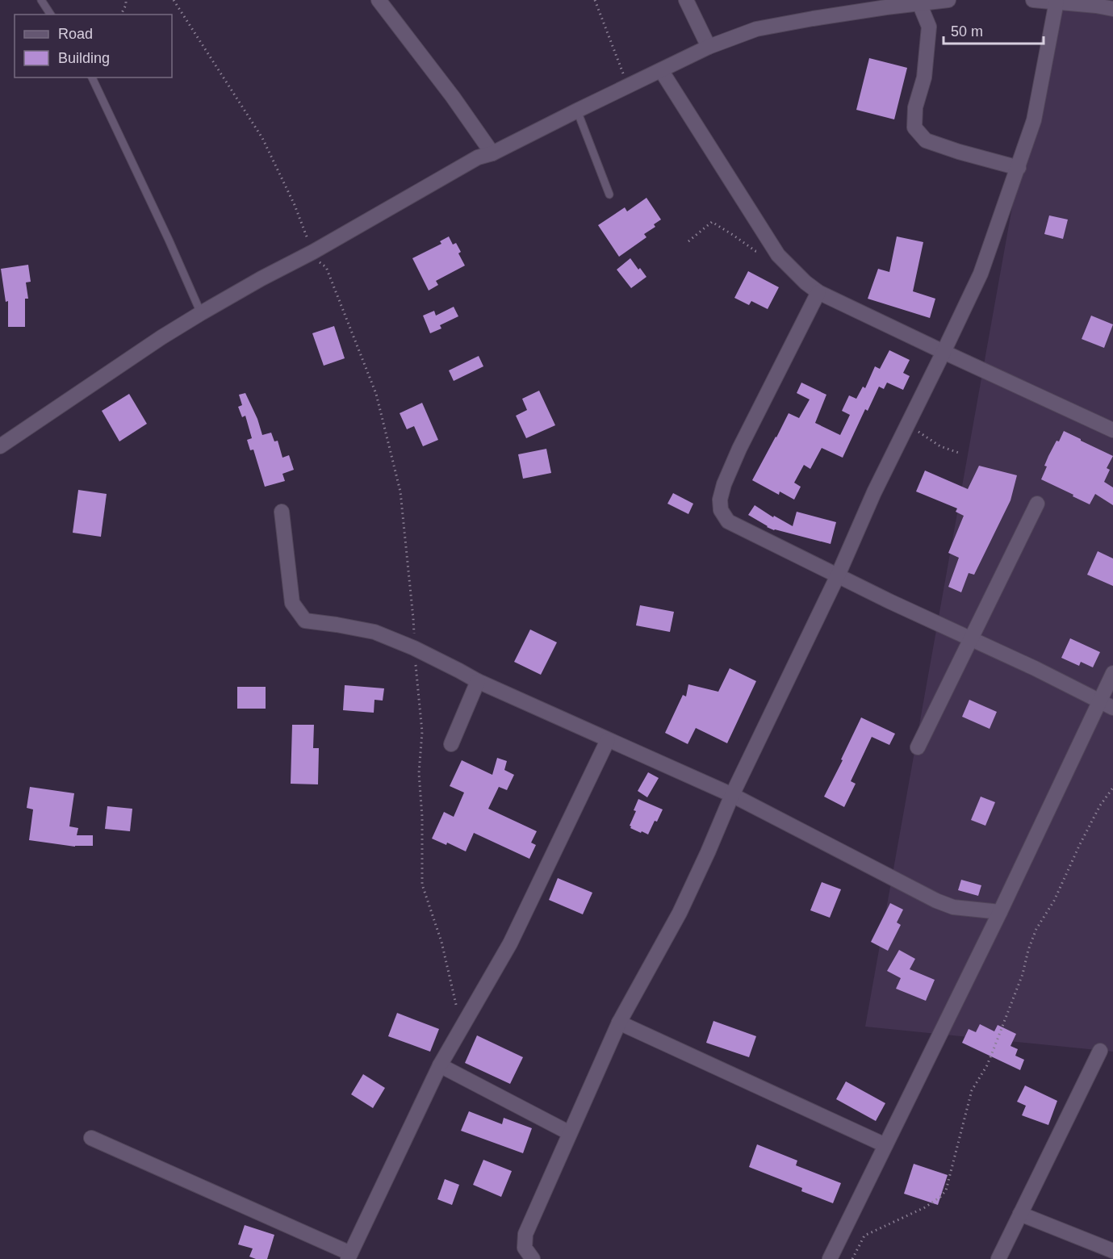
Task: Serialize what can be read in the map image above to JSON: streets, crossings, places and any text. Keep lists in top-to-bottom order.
{
  "legend": ["Road", "Building"],
  "scale_bar": "50 m"
}
